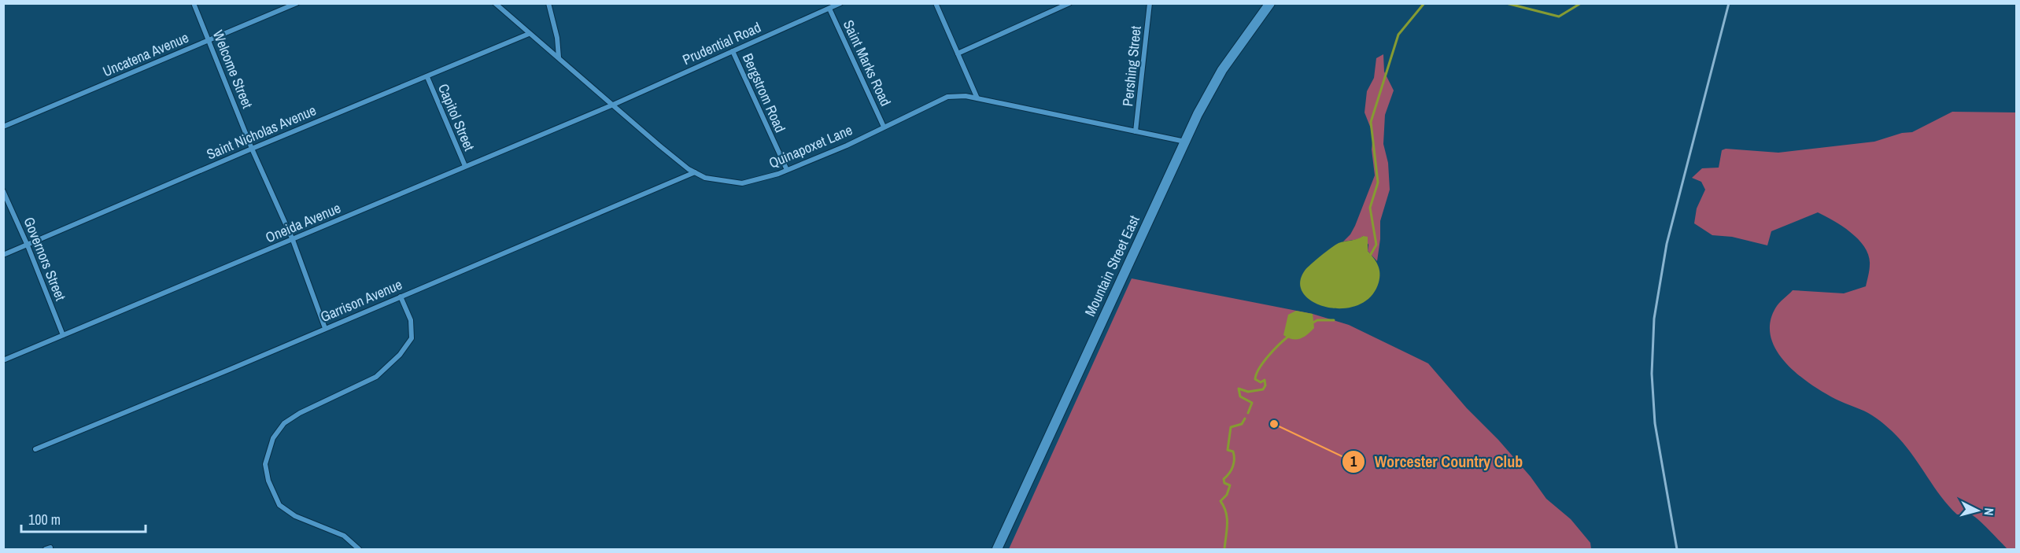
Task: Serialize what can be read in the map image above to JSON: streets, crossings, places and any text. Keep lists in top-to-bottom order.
{
  "streets": {
    "main road": ["Mountain Street East"],
    "street": [
      "Prudential Road",
      "Uncatena Avenue",
      "Saint Marks Road",
      "Pershing Street",
      "Welcome Street",
      "Bergstrom Road",
      "Capitol Street",
      "Saint Nicholas Avenue",
      "Quinapoxet Lane",
      "Oneida Avenue",
      "Governors Street",
      "Garrison Avenue"
    ]
  },
  "crossings": [
    ["Prudential Road", "Saint Marks Road"],
    ["Prudential Road", "Bergstrom Road"],
    ["Prudential Road", "Quinapoxet Lane"],
    ["Prudential Road", "Oneida Avenue"],
    ["Uncatena Avenue", "Welcome Street"],
    ["Saint Marks Road", "Quinapoxet Lane"],
    ["Pershing Street", "Quinapoxet Lane"],
    ["Welcome Street", "Saint Nicholas Avenue"],
    ["Welcome Street", "Oneida Avenue"],
    ["Welcome Street", "Garrison Avenue"],
    ["Bergstrom Road", "Quinapoxet Lane"],
    ["Capitol Street", "Saint Nicholas Avenue"],
    ["Capitol Street", "Oneida Avenue"],
    ["Saint Nicholas Avenue", "Quinapoxet Lane"],
    ["Saint Nicholas Avenue", "Governors Street"],
    ["Quinapoxet Lane", "Oneida Avenue"],
    ["Quinapoxet Lane", "Mountain Street East"],
    ["Quinapoxet Lane", "Garrison Avenue"],
    ["Oneida Avenue", "Governors Street"]
  ],
  "places": ["Worcester Country Club"],
  "scale_bar": "100 m",
  "north": "right"
}
